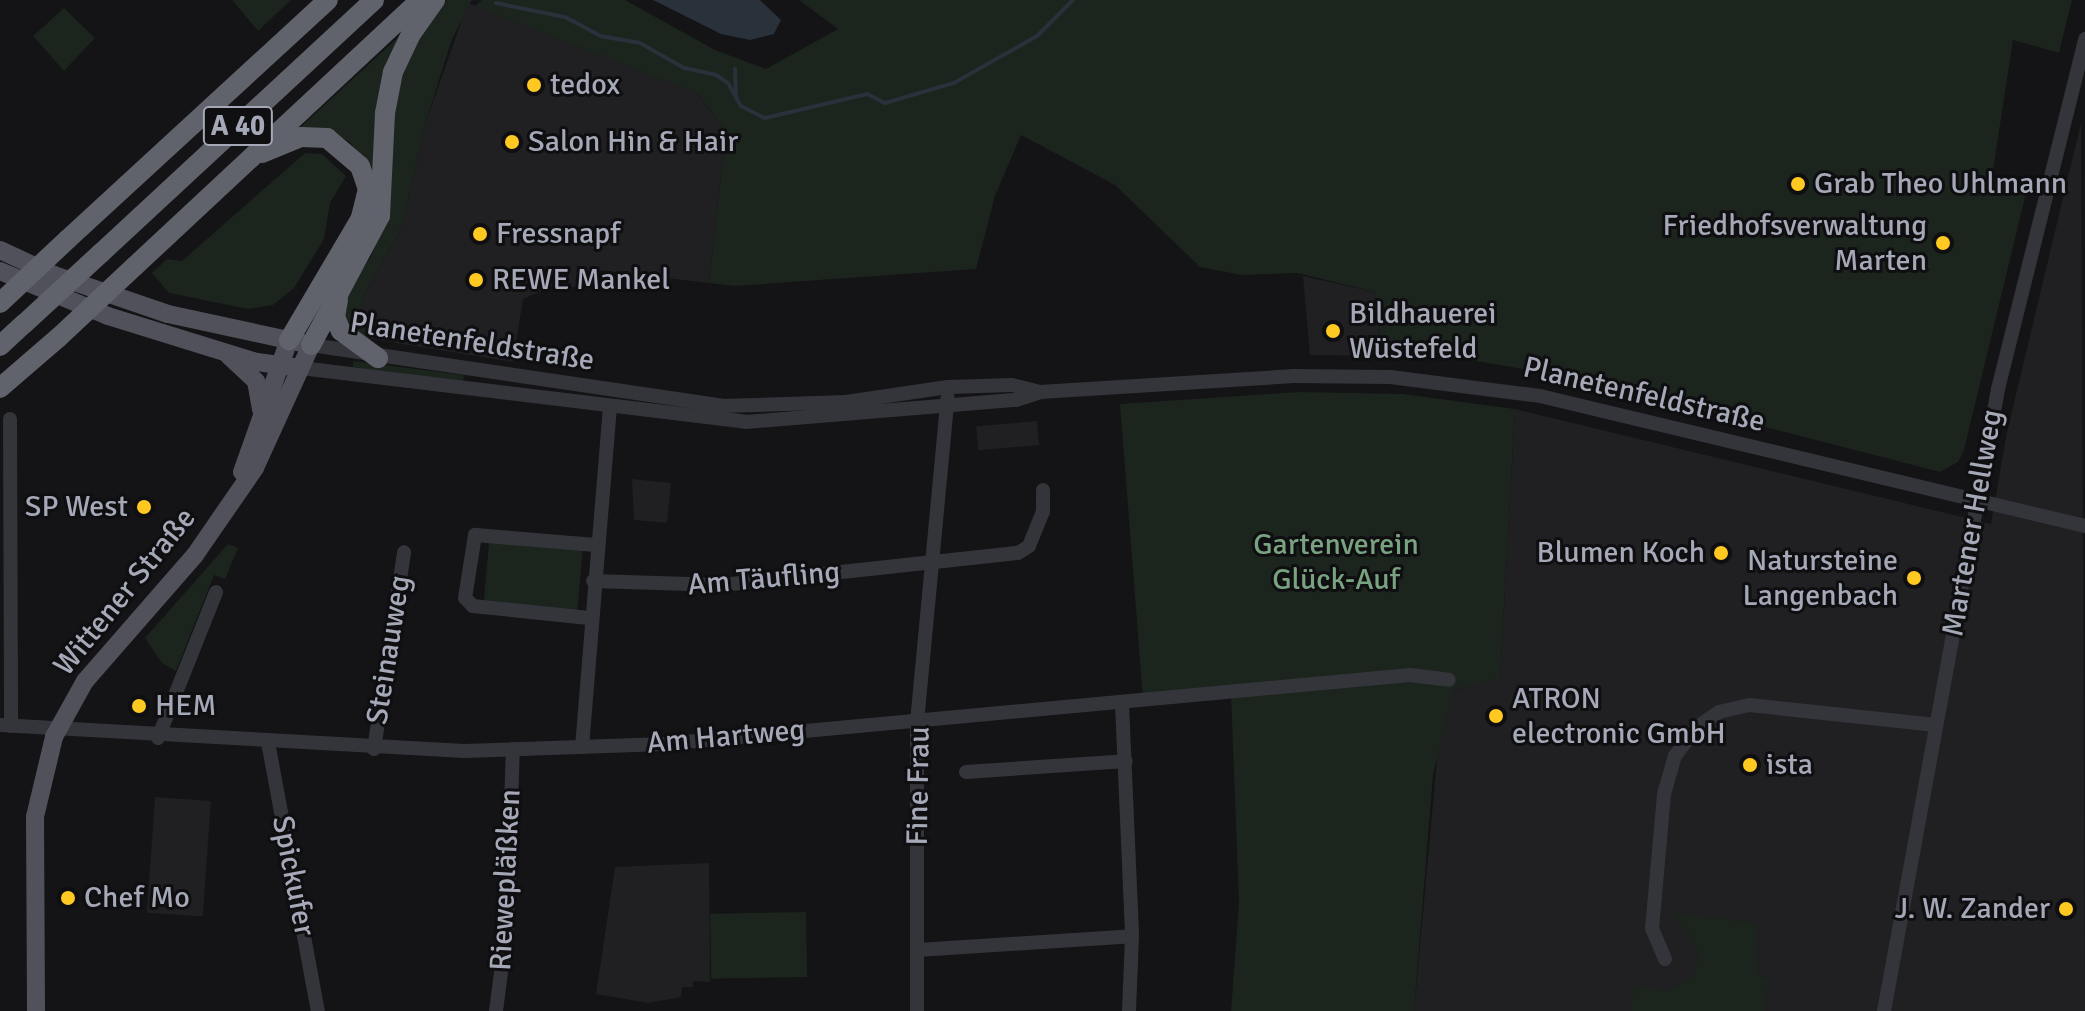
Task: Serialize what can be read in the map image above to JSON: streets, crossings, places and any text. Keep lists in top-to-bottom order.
{
  "streets": {
    "highway": ["A 40"],
    "main road": ["Planetenfeldstraße", "Wittener Straße"],
    "street": [
      "Martener Hellweg",
      "Am Täufling",
      "Steinauweg",
      "Am Hartweg",
      "Fine Frau",
      "Spickufer",
      "Riewepläßken"
    ]
  },
  "crossings": [
    ["Planetenfeldstraße", "Martener Hellweg"],
    ["Planetenfeldstraße", "Wittener Straße"],
    ["Planetenfeldstraße", "Fine Frau"],
    ["Am Täufling", "Fine Frau"],
    ["Wittener Straße", "Am Hartweg"],
    ["Steinauweg", "Am Hartweg"],
    ["Am Hartweg", "Fine Frau"],
    ["Am Hartweg", "Spickufer"],
    ["Am Hartweg", "Riewepläßken"]
  ],
  "parks": ["Gartenverein Glück-Auf"],
  "places": [
    "tedox",
    "Salon Hin & Hair",
    "Grab Theo Uhlmann",
    "Fressnapf",
    "Friedhofsverwaltung Marten",
    "REWE Mankel",
    "Bildhauerei Wüstefeld",
    "SP West",
    "Blumen Koch",
    "Natursteine Langenbach",
    "HEM",
    "ATRON electronic GmbH",
    "ista",
    "Chef Mo",
    "J. W. Zander"
  ]
}
